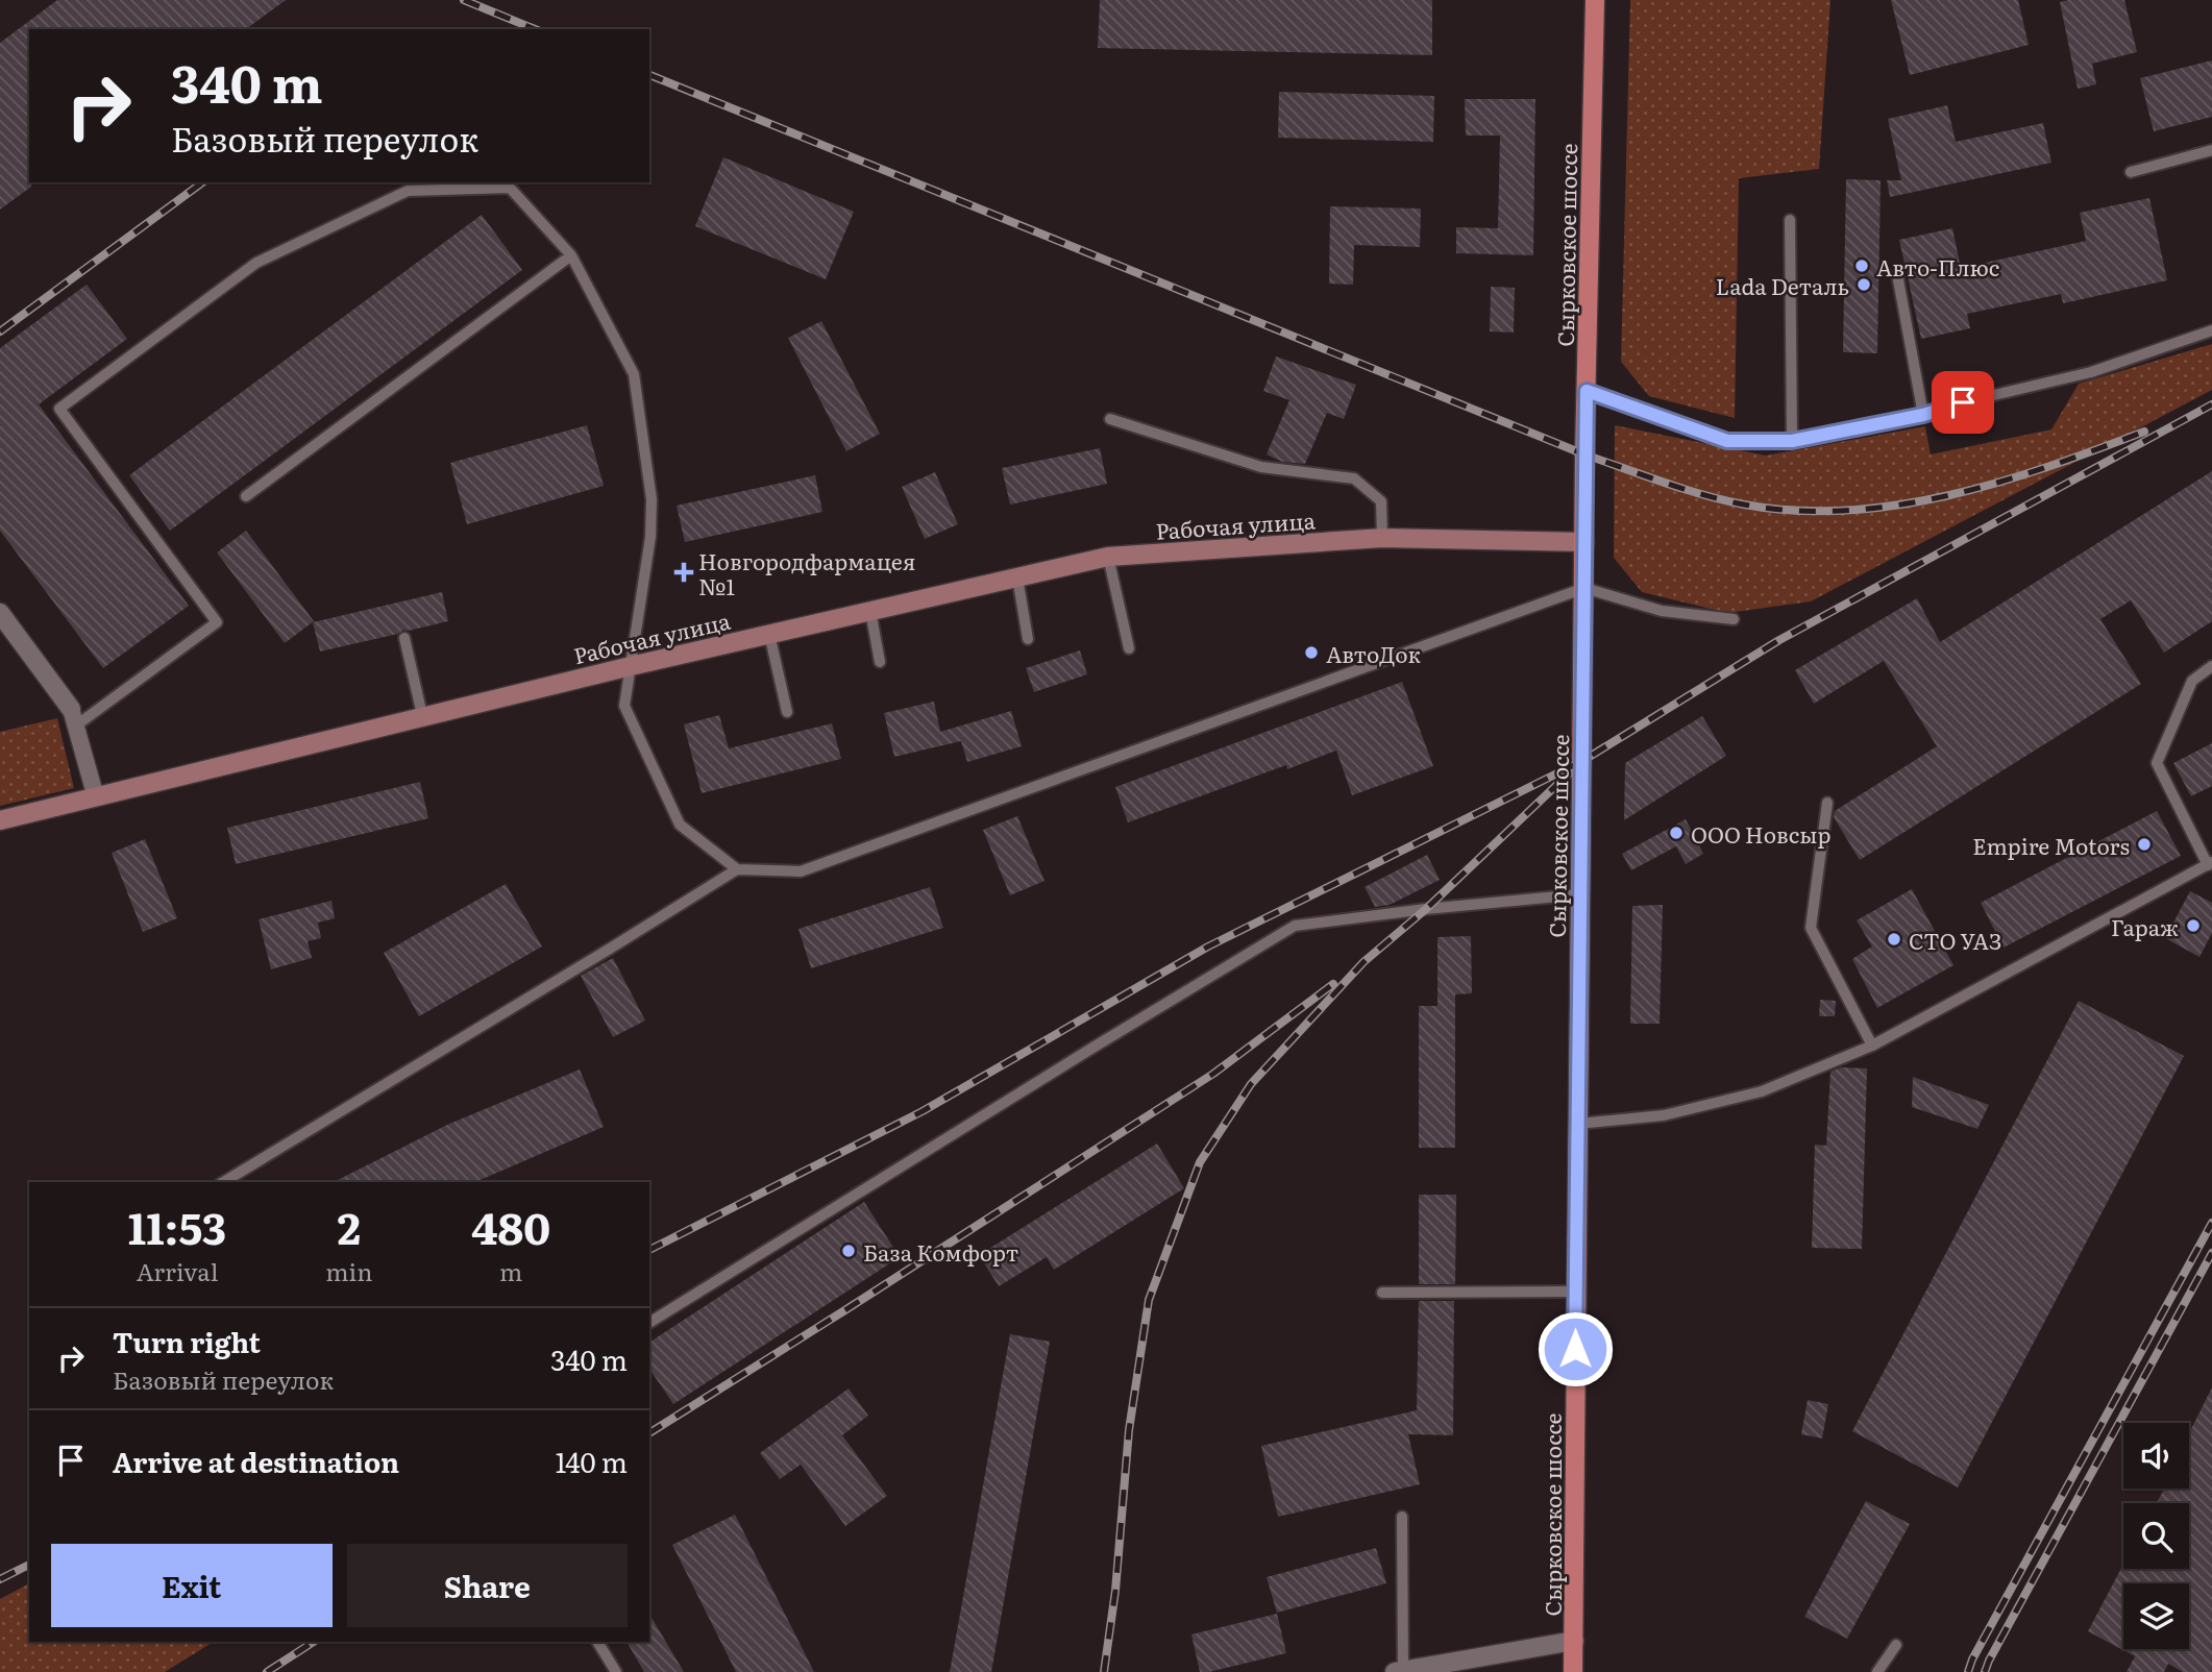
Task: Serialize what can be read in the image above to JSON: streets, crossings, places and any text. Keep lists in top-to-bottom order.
{
  "streets": {
    "main road": ["Сырковское шоссе", "Рабочая улица"]
  },
  "crossings": [
    ["Сырковское шоссе", "Рабочая улица"]
  ],
  "places": {
    "other": [
      "Авто-Плюс",
      "Lada Dеталь",
      "АвтоДок",
      "ООО Новсыр",
      "Empire Motors",
      "Гараж",
      "СТО УАЗ",
      "База Комфорт"
    ],
    "health": ["Новгородфармацея №1"]
  },
  "page": {
    "turn": ["340 m", "Базовый переулок"],
    "eta": [
      "11:53",
      "Arrival",
      "2",
      "min",
      "480",
      "m"
    ],
    "list": [
      {
        "name": "Turn right",
        "note": "Базовый переулок",
        "value": "340 m"
      },
      {
        "name": "Arrive at destination",
        "value": "140 m"
      }
    ],
    "buttons": ["Exit", "Share"]
  }
}
